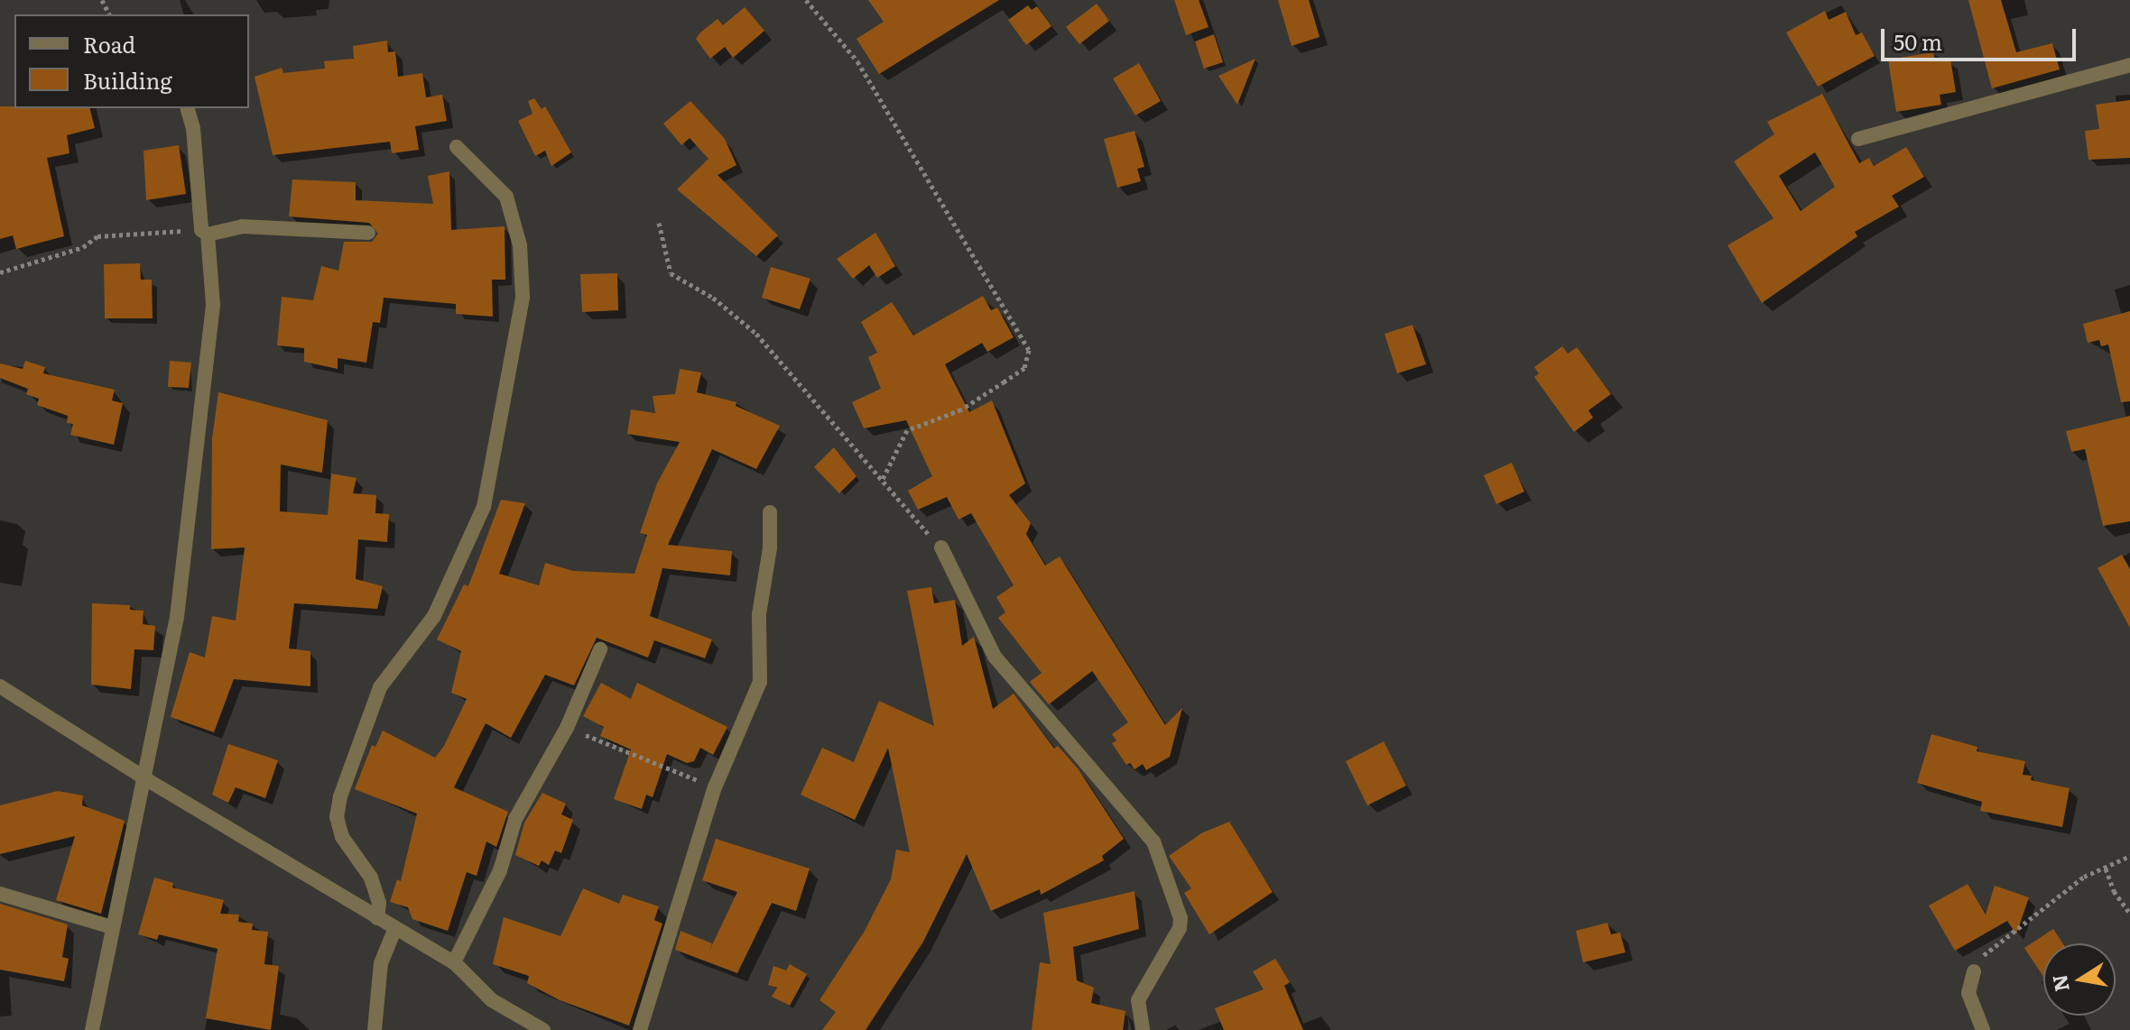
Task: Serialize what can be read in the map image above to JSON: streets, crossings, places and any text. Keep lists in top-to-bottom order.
{
  "legend": ["Road", "Building"],
  "scale_bar": "50 m",
  "north": "left"
}
